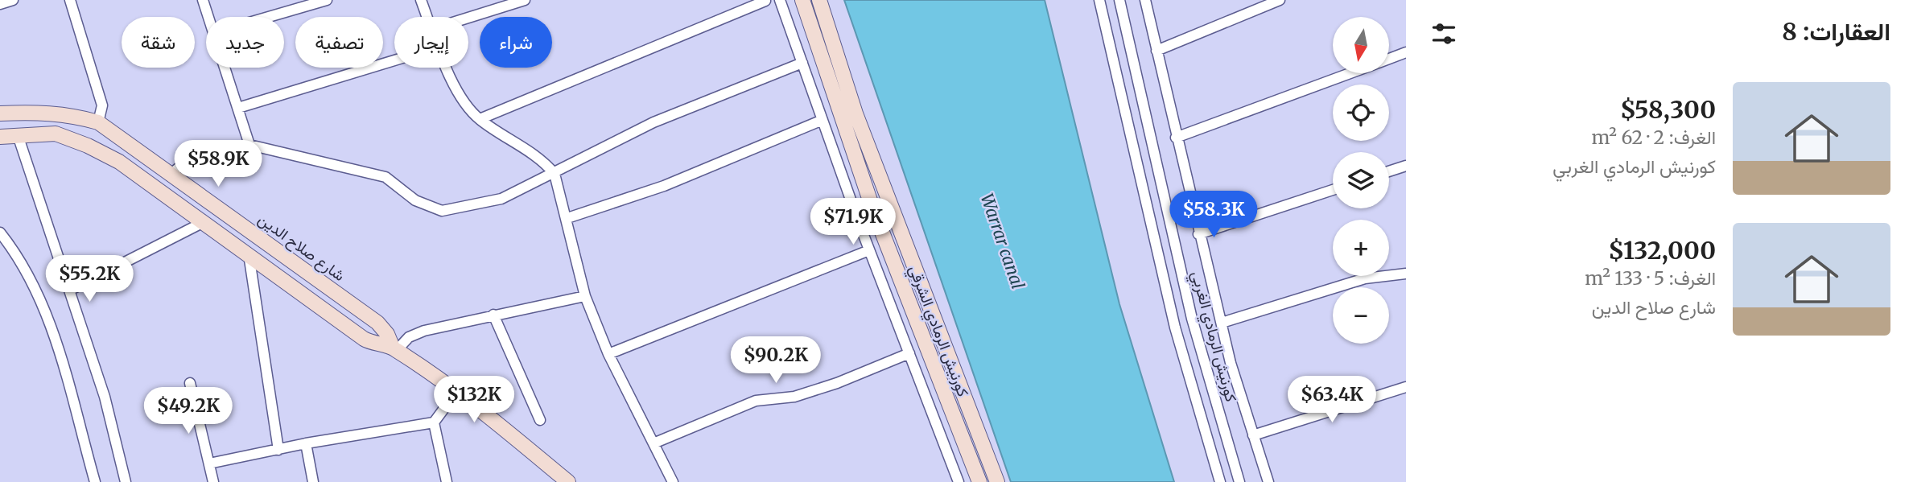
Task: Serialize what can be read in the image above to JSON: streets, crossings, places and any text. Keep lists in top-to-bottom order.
{
  "streets": {
    "street": ["شارع صلاح الدين", "كورنيش الرمادي الشرقي", "كورنيش الرمادي الغربي"]
  },
  "water": ["Warrar canal"],
  "north": "bottom",
  "page": {
    "heading": "العقارات: 8",
    "map_buttons": ["+", "−"],
    "chip": [
      "شراء",
      "إيجار",
      "تصفية",
      "جديد",
      "شقة"
    ],
    "list": [
      {
        "name": "$58,300",
        "note": "الغرف: 2 · 62 m² · كورنيش الرمادي الغربي"
      },
      {
        "name": "$132,000",
        "note": "الغرف: 5 · 133 m² · شارع صلاح الدين"
      }
    ],
    "price": [
      "$58.9K",
      "$58.3K",
      "$71.9K",
      "$55.2K",
      "$90.2K",
      "$132K",
      "$63.4K",
      "$49.2K"
    ]
  }
}
